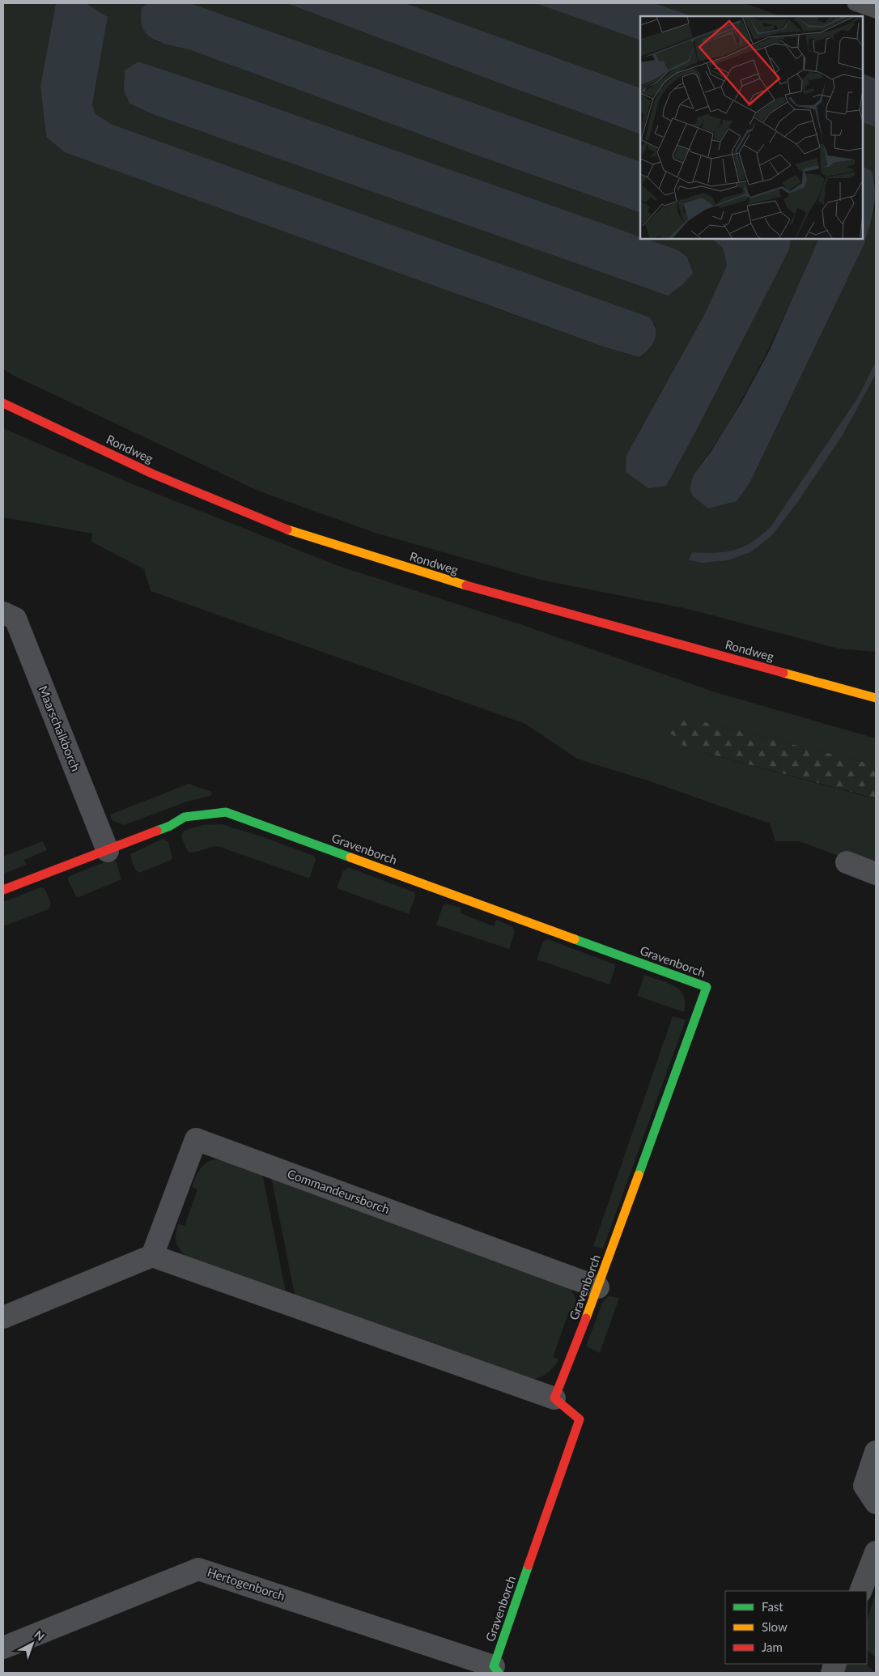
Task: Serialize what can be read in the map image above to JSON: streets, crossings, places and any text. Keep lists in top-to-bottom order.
{
  "streets": {
    "street": [
      "Rondweg",
      "Maarschalkborch",
      "Gravenborch",
      "Commandeursborch",
      "Hertogenborch"
    ]
  },
  "crossings": [
    ["Maarschalkborch", "Gravenborch"],
    ["Gravenborch", "Commandeursborch"],
    ["Gravenborch", "Hertogenborch"]
  ],
  "legend": ["Fast", "Slow", "Jam"],
  "north": "top right"
}
